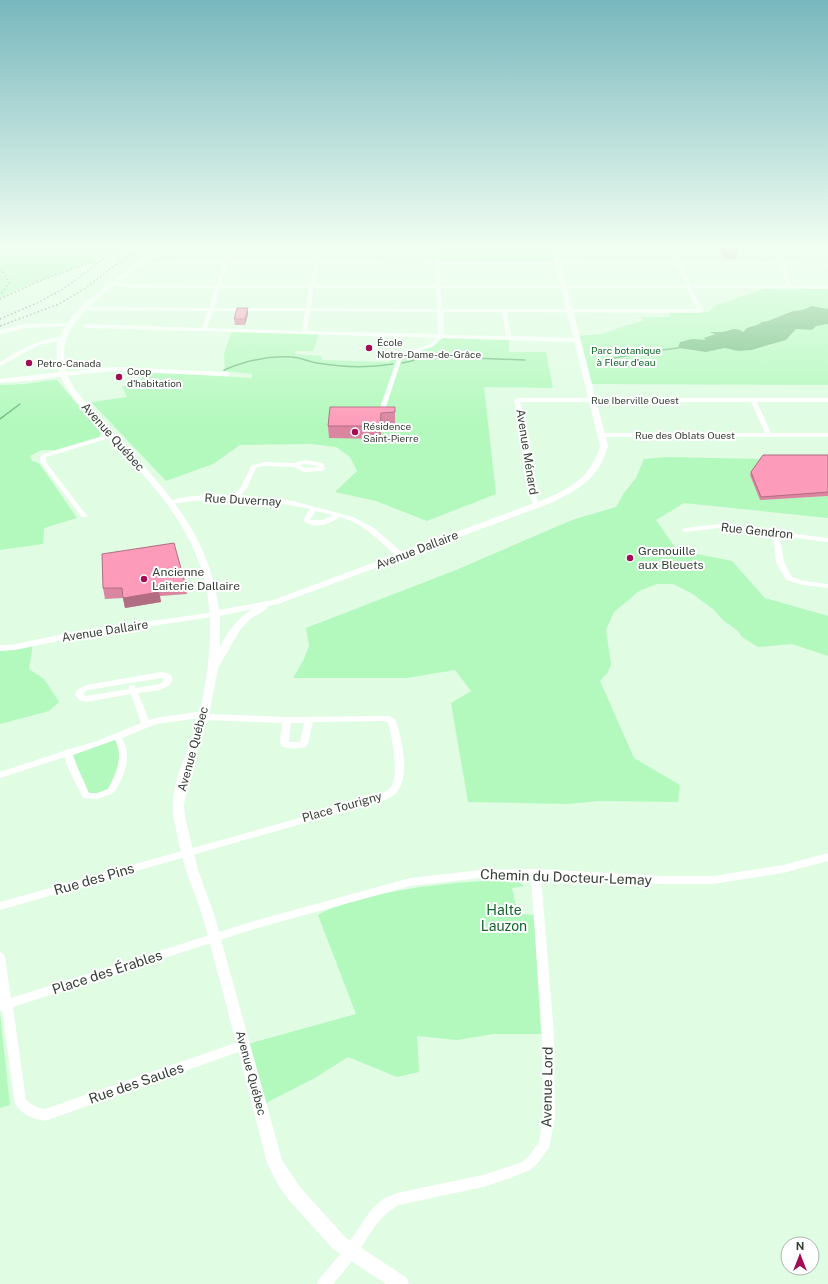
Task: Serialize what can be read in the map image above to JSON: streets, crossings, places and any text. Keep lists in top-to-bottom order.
{
  "streets": {
    "main road": ["Avenue Québec"],
    "street": [
      "Rue Iberville Ouest",
      "Rue des Oblats Ouest",
      "Avenue Ménard",
      "Rue Duvernay",
      "Rue Gendron",
      "Avenue Dallaire",
      "Place Tourigny",
      "Chemin du Docteur-Lemay",
      "Rue des Pins",
      "Place des Érables",
      "Rue des Saules",
      "Avenue Lord"
    ]
  },
  "crossings": [
    ["Rue Iberville Ouest", "Avenue Ménard"],
    ["Rue Iberville Ouest", "Avenue Dallaire"],
    ["Rue des Oblats Ouest", "Avenue Dallaire"],
    ["Avenue Québec", "Rue Duvernay"],
    ["Avenue Québec", "Avenue Dallaire"],
    ["Avenue Québec", "Place Tourigny"],
    ["Avenue Québec", "Chemin du Docteur-Lemay"],
    ["Avenue Québec", "Rue des Pins"],
    ["Avenue Québec", "Place des Érables"],
    ["Avenue Québec", "Rue des Saules"],
    ["Avenue Québec", "Avenue Lord"],
    ["Avenue Ménard", "Avenue Dallaire"],
    ["Rue Duvernay", "Avenue Dallaire"],
    ["Place Tourigny", "Rue des Pins"],
    ["Chemin du Docteur-Lemay", "Place des Érables"],
    ["Chemin du Docteur-Lemay", "Avenue Lord"],
    ["Place des Érables", "Rue des Saules"]
  ],
  "parks": ["Parc botanique à Fleur d'eau", "Halte Lauzon"],
  "places": [
    "École Notre-Dame-de-Grâce",
    "Petro-Canada",
    "Coop d'habitation",
    "Résidence Saint-Pierre",
    "Grenouille aux Bleuets",
    "Ancienne Laiterie Dallaire"
  ],
  "north": "top"
}
